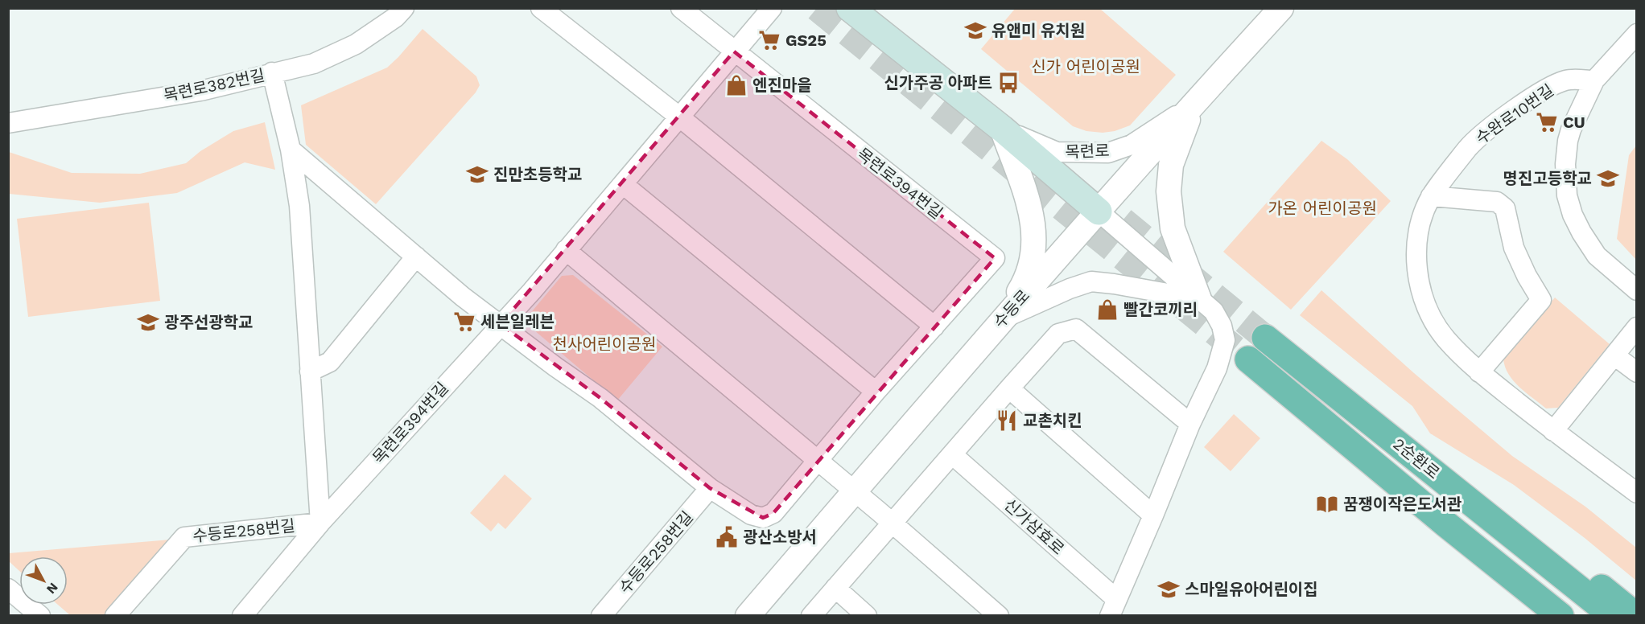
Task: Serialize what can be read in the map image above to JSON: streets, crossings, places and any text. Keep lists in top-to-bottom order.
{
  "streets": {
    "highway": ["2순환로"],
    "main road": ["목련로"],
    "street": [
      "목련로382번길",
      "수완로10번길",
      "목련로394번길",
      "수등로",
      "신가삼효로",
      "수등로258번길"
    ]
  },
  "crossings": [
    ["목련로", "수등로"],
    ["목련로", "신가삼효로"],
    ["목련로394번길", "수등로258번길"],
    ["수등로", "신가삼효로"]
  ],
  "parks": ["신가 어린이공원", "가온 어린이공원", "천사어린이공원"],
  "places": {
    "school or university": [
      "유앤미 유치원",
      "진만초등학교",
      "명진고등학교",
      "광주선광학교",
      "스마일유아어린이집"
    ],
    "supermarket": ["GS25", "CU", "세븐일레븐"],
    "bus stop": ["신가주공 아파트"],
    "shop": ["엔진마을", "빨간코끼리"],
    "restaurant": ["교촌치킨"],
    "library": ["꿈쟁이작은도서관"],
    "public building": ["광산소방서"]
  },
  "north": "bottom right"
}
